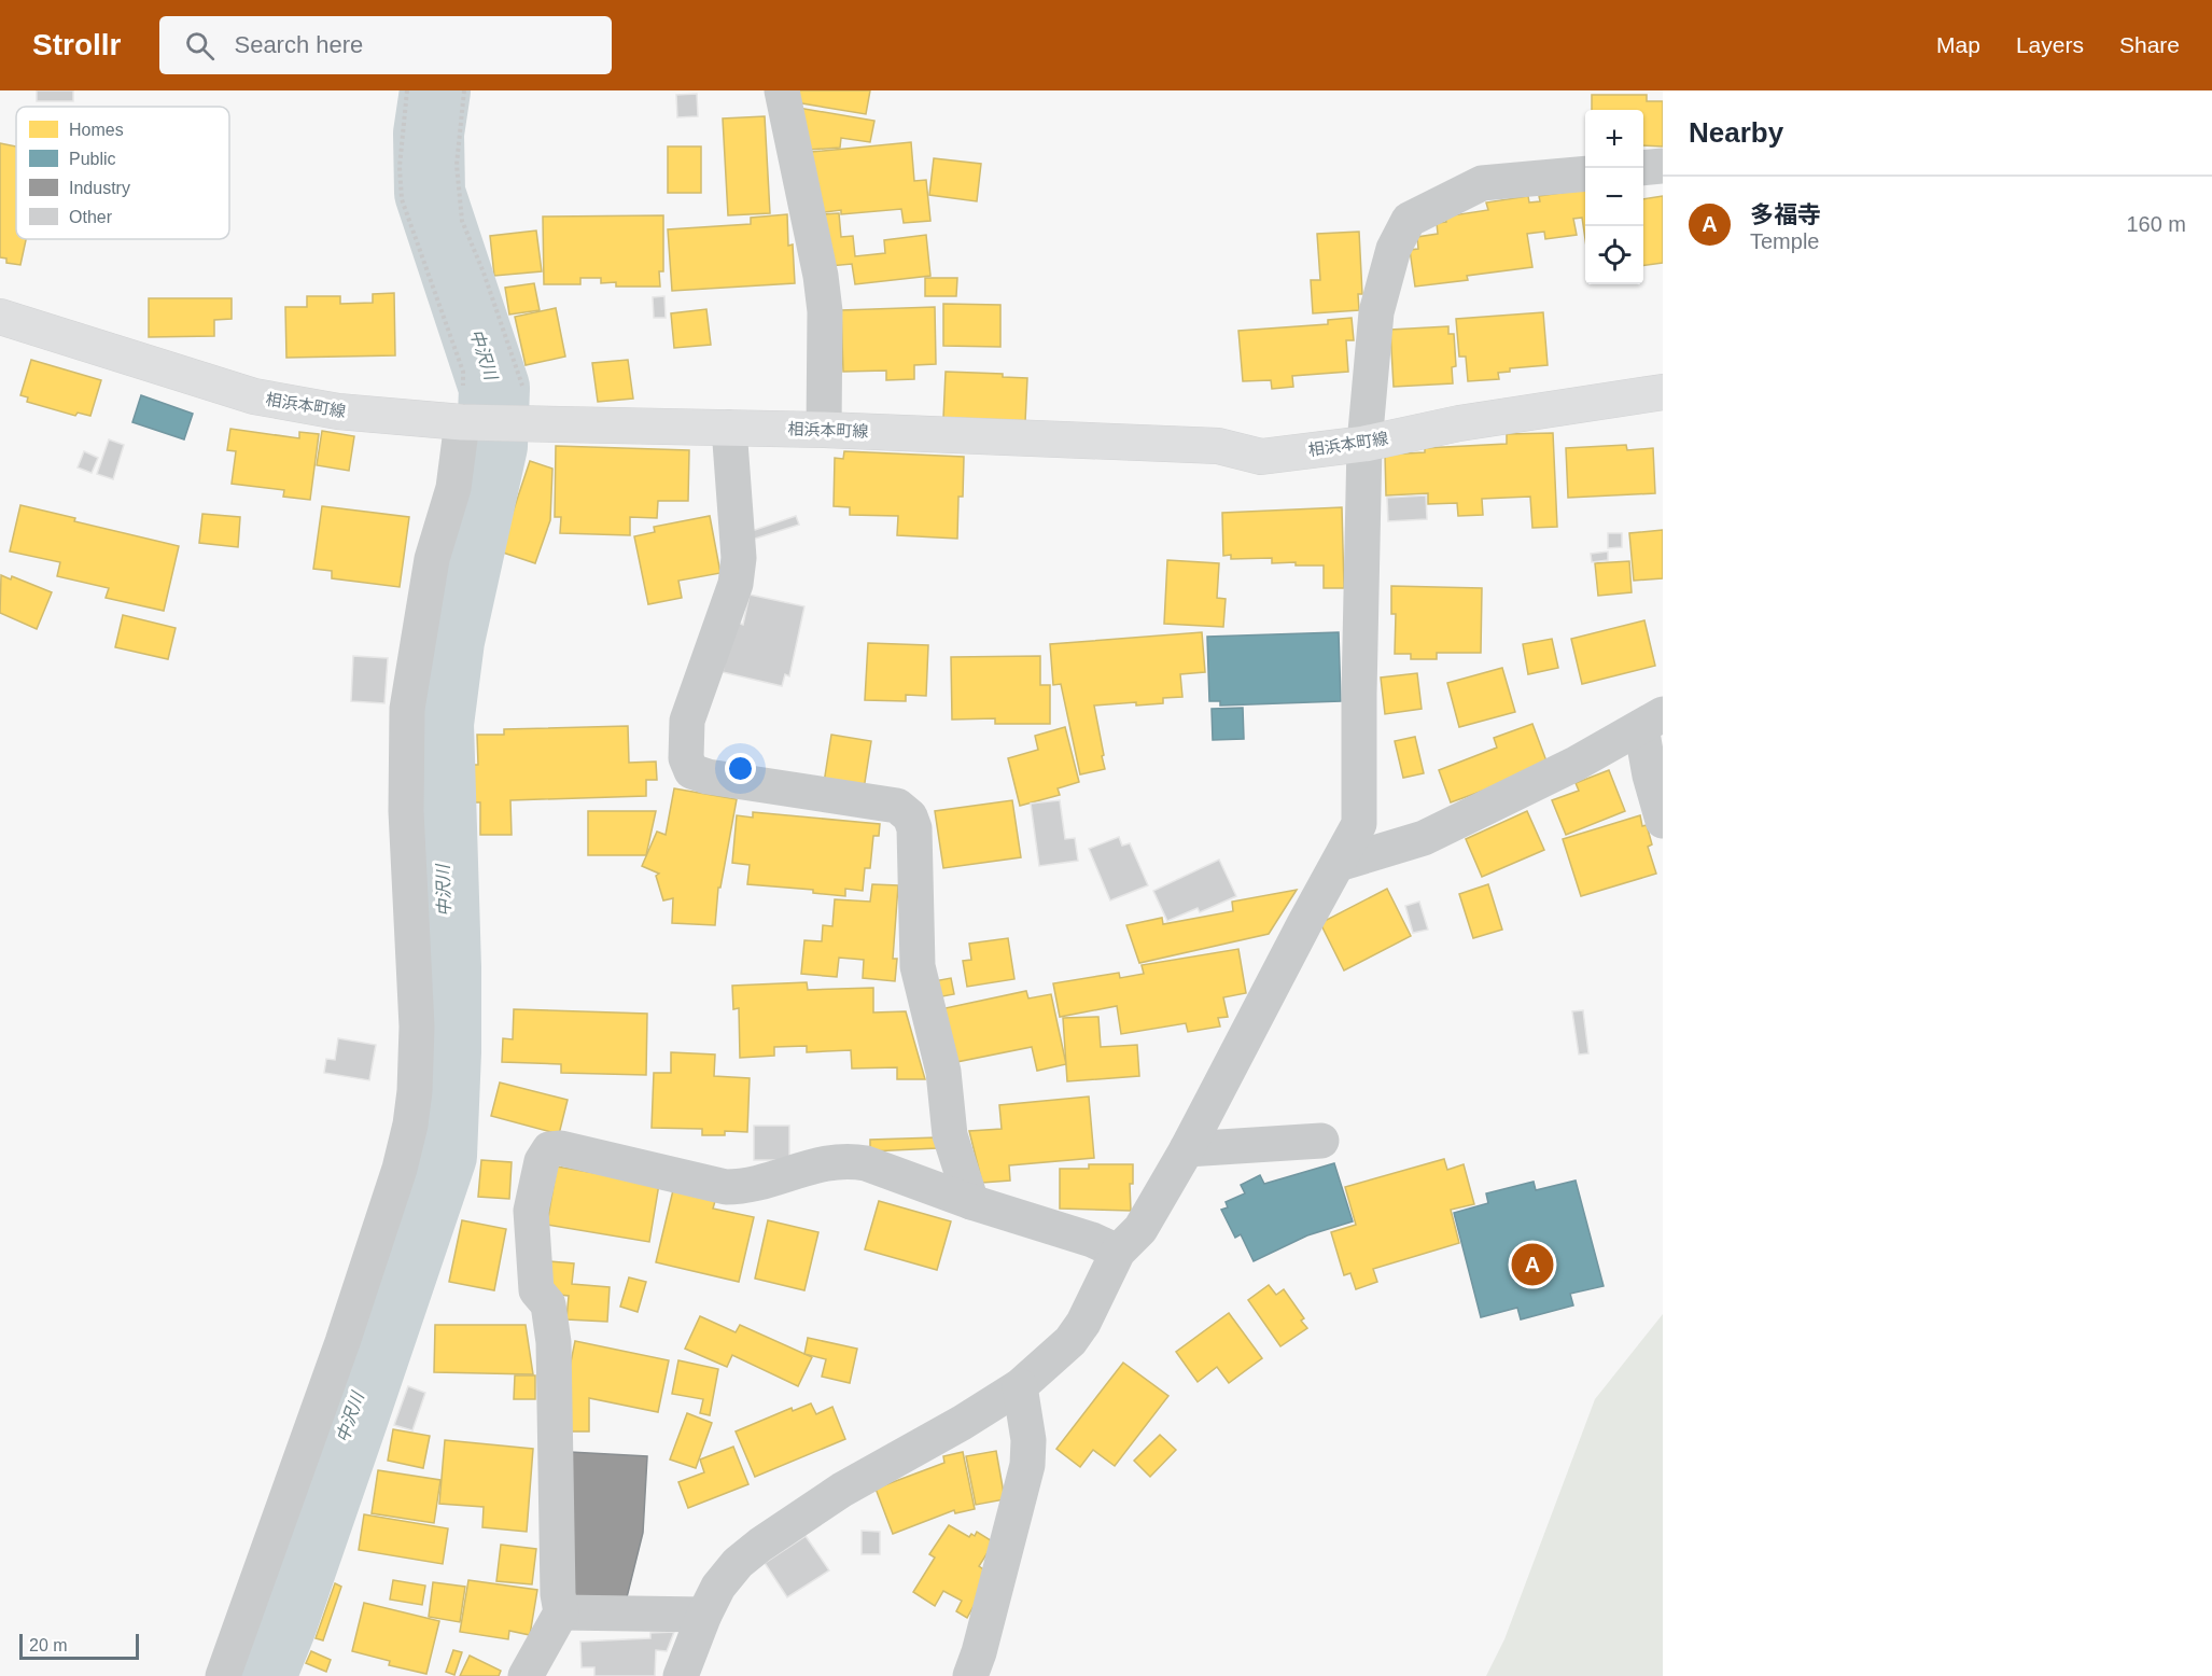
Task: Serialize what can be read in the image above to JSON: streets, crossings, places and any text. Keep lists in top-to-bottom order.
{
  "streets": {
    "main road": ["相浜本町線"]
  },
  "water": ["中沢川"],
  "legend": [
    "Homes",
    "Public",
    "Industry",
    "Other"
  ],
  "scale_bar": "20 m",
  "page": {
    "header": "Strollr",
    "search": "Search here",
    "nav": ["Map", "Layers", "Share"],
    "heading": "Nearby",
    "map_buttons": ["+", "−"],
    "list": [
      {
        "mark": "A",
        "name": "多福寺",
        "note": "Temple",
        "value": "160 m"
      }
    ],
    "pins": "A",
    "scale": "20 m"
  }
}
